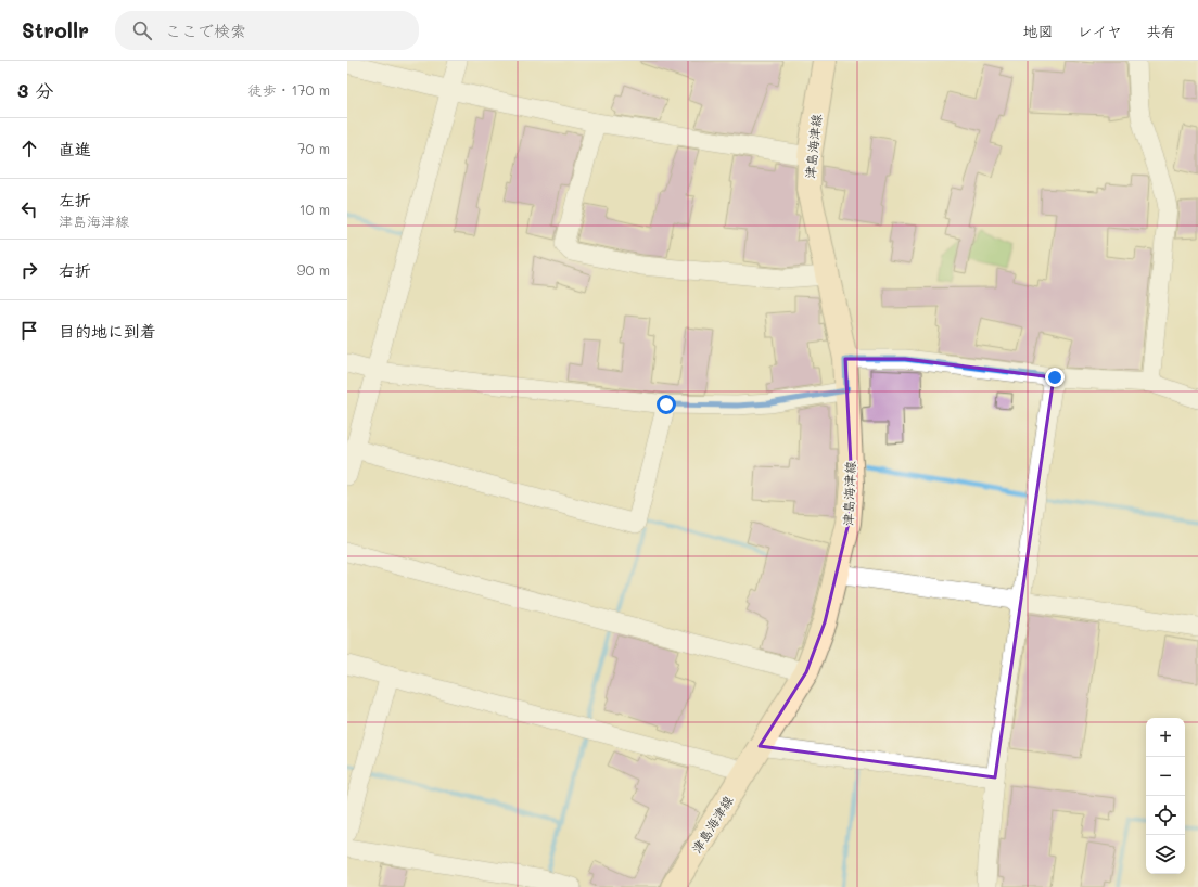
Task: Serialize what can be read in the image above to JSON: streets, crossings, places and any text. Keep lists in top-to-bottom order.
{
  "streets": {
    "main road": ["津島海津線"]
  },
  "page": {
    "header": "Strollr",
    "search": "ここで検索",
    "nav": ["地図", "レイヤ", "共有"],
    "heading": ["3 分", "徒歩 · 170 m"],
    "list": [
      ["直進", "70 m"],
      ["左折", "津島海津線", "10 m"],
      ["右折", "90 m"],
      "目的地に到着"
    ],
    "map_buttons": ["+", "−"]
  }
}
